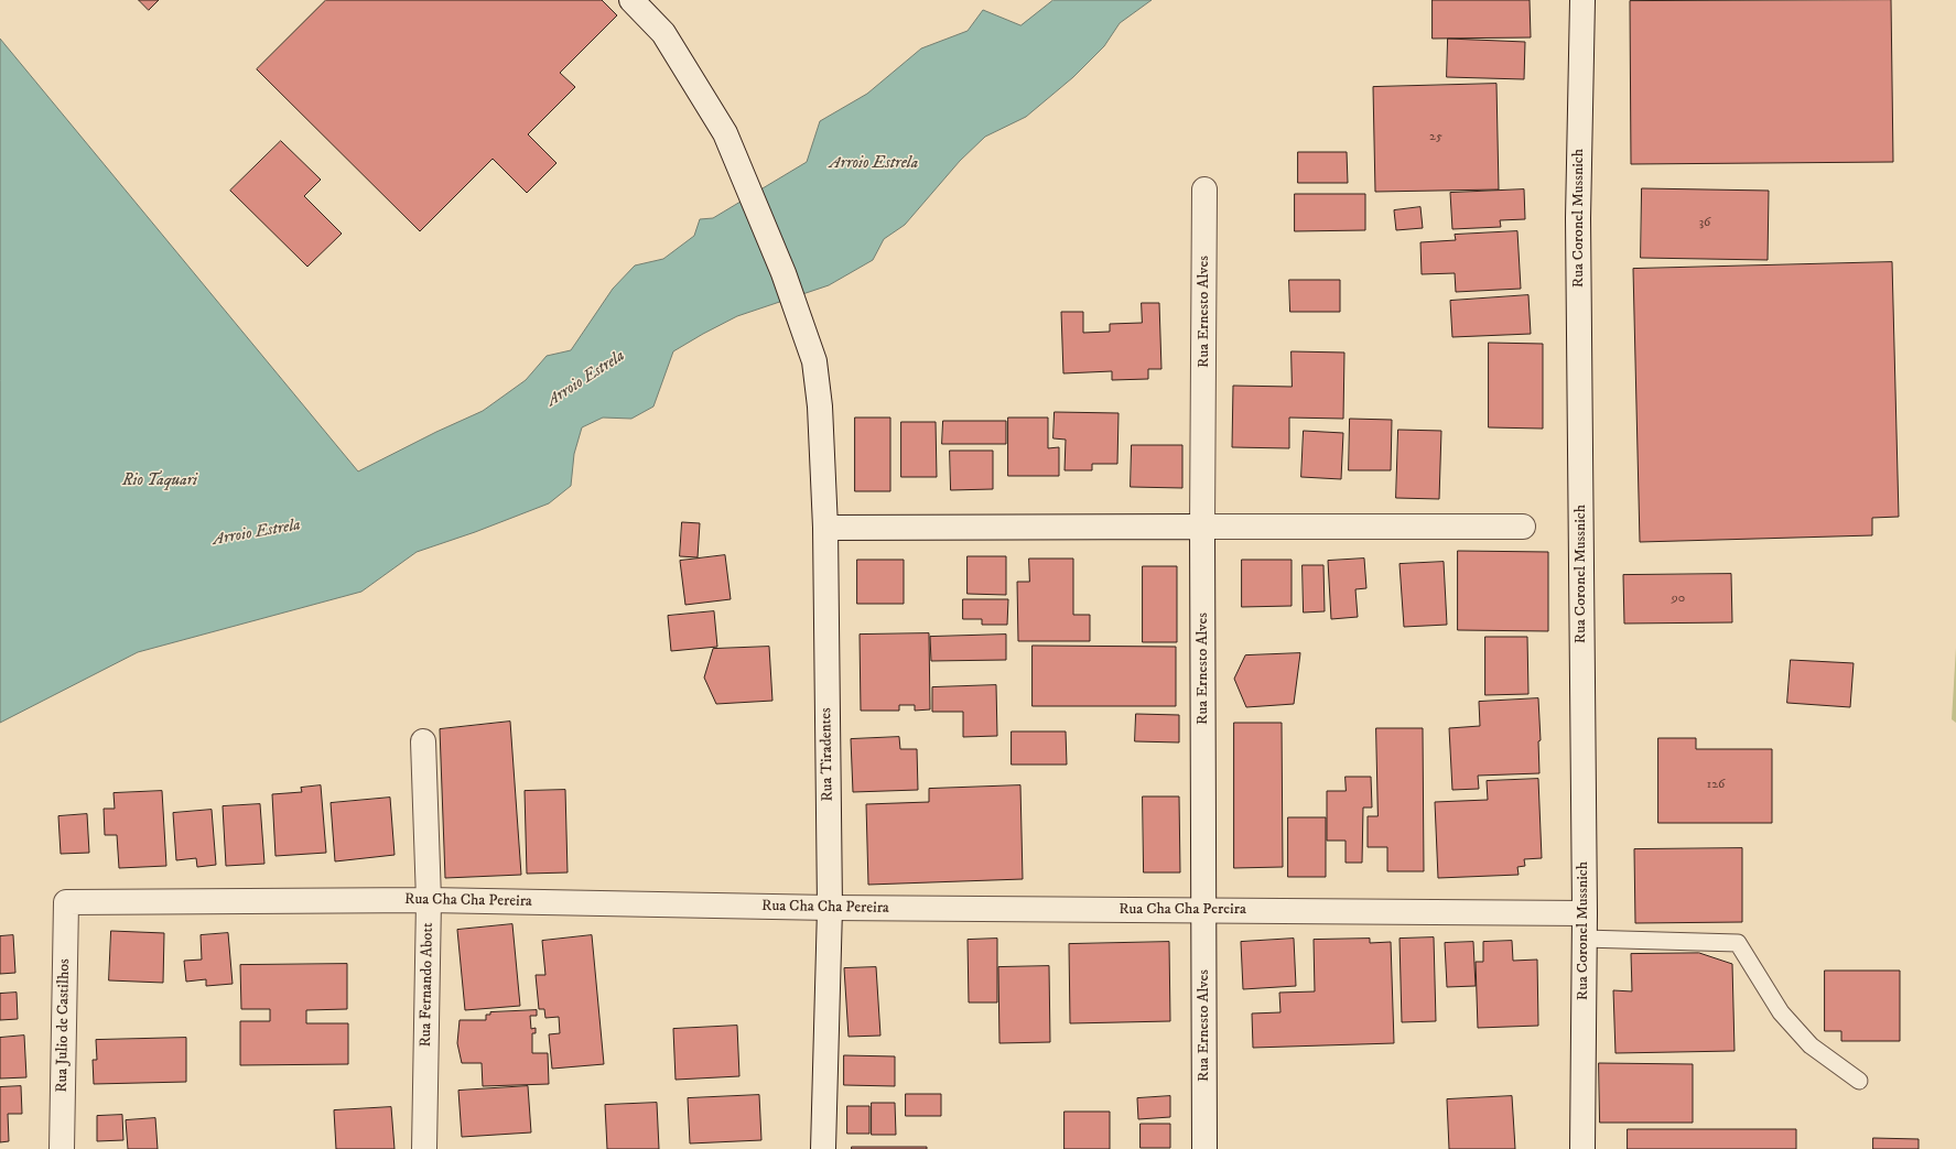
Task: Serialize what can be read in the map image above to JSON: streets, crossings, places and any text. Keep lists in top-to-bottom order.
{
  "streets": {
    "street": [
      "Rua Coronel Mussnich",
      "Rua Ernesto Alves",
      "Rua Tiradentes",
      "Rua Cha Cha Pereira",
      "Rua Fernando Abott",
      "Rua Julio de Castilhos"
    ]
  },
  "crossings": [
    ["Rua Coronel Mussnich", "Rua Cha Cha Pereira"],
    ["Rua Ernesto Alves", "Rua Cha Cha Pereira"],
    ["Rua Tiradentes", "Rua Cha Cha Pereira"],
    ["Rua Cha Cha Pereira", "Rua Fernando Abott"],
    ["Rua Cha Cha Pereira", "Rua Julio de Castilhos"]
  ],
  "water": ["Arroio Estrela", "Rio Taquari"],
  "house_numbers": [
    "25",
    "36",
    "90",
    "126"
  ]
}
